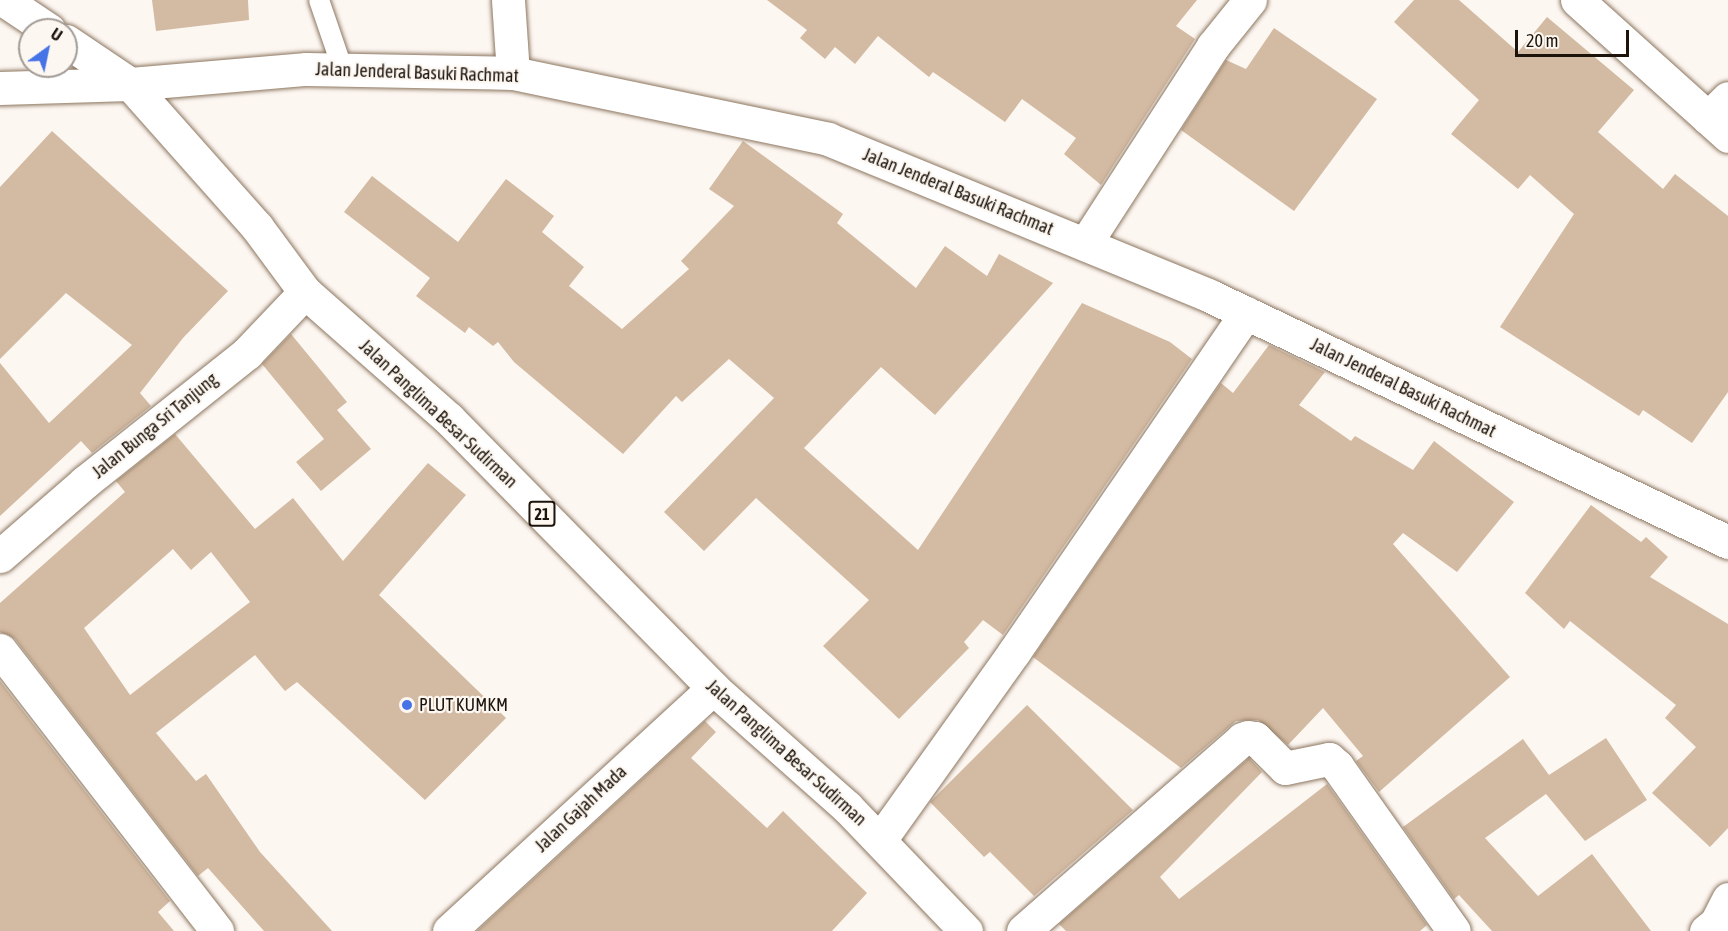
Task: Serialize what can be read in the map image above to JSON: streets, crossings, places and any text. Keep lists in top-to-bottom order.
{
  "streets": {
    "main road": [
      "Jalan Jenderal Basuki Rachmat",
      "Jalan Panglima Besar Sudirman",
      "Jalan Bunga Sri Tanjung",
      "21",
      "Jalan Gajah Mada"
    ]
  },
  "crossings": [
    ["Jalan Jenderal Basuki Rachmat", "Jalan Panglima Besar Sudirman"],
    ["Jalan Panglima Besar Sudirman", "Jalan Bunga Sri Tanjung"],
    ["Jalan Panglima Besar Sudirman", "Jalan Gajah Mada"]
  ],
  "places": ["PLUT KUMKM"],
  "scale_bar": "20 m",
  "north": "top right"
}
